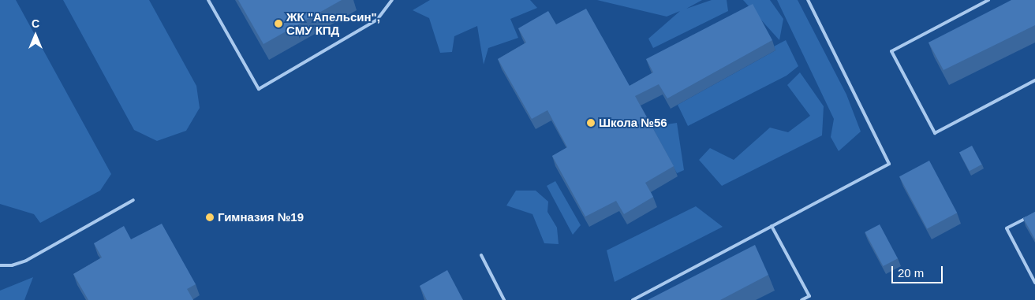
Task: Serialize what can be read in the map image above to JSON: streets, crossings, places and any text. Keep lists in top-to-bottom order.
{
  "places": ["ЖК \"Апельсин\", СМУ КПД", "Школа №56", "Гимназия №19"],
  "scale_bar": "20 m",
  "north": "top"
}
